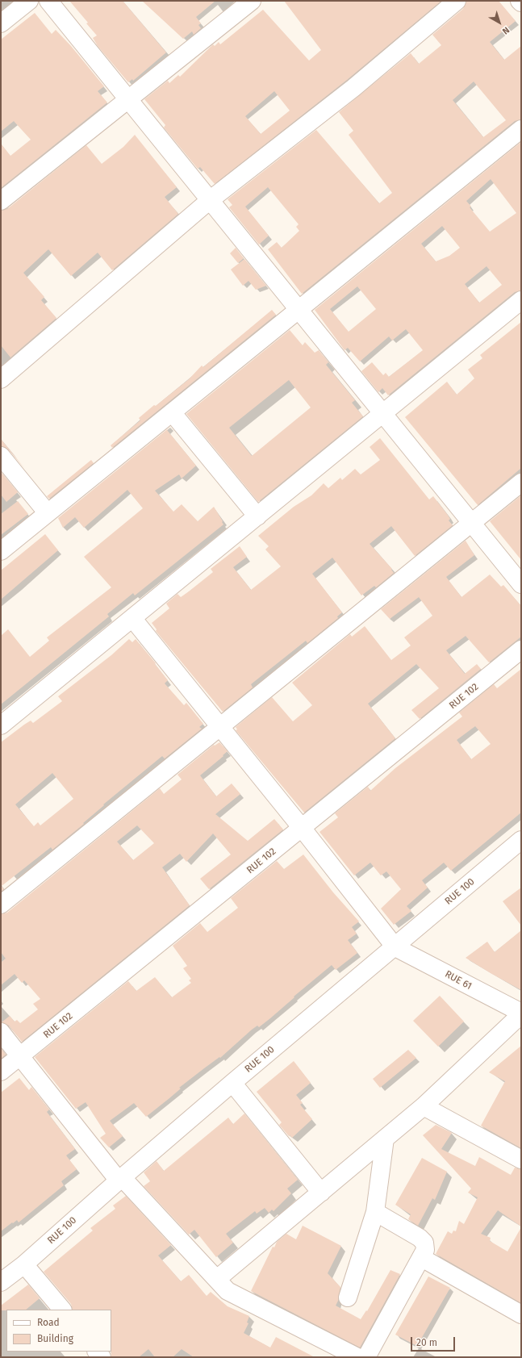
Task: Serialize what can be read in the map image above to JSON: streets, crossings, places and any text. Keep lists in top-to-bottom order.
{
  "streets": {
    "street": ["RUE 102", "RUE 100", "RUE 61"]
  },
  "crossings": [
    ["RUE 100", "RUE 61"]
  ],
  "legend": ["Road", "Building"],
  "scale_bar": "20 m",
  "north": "bottom right"
}
